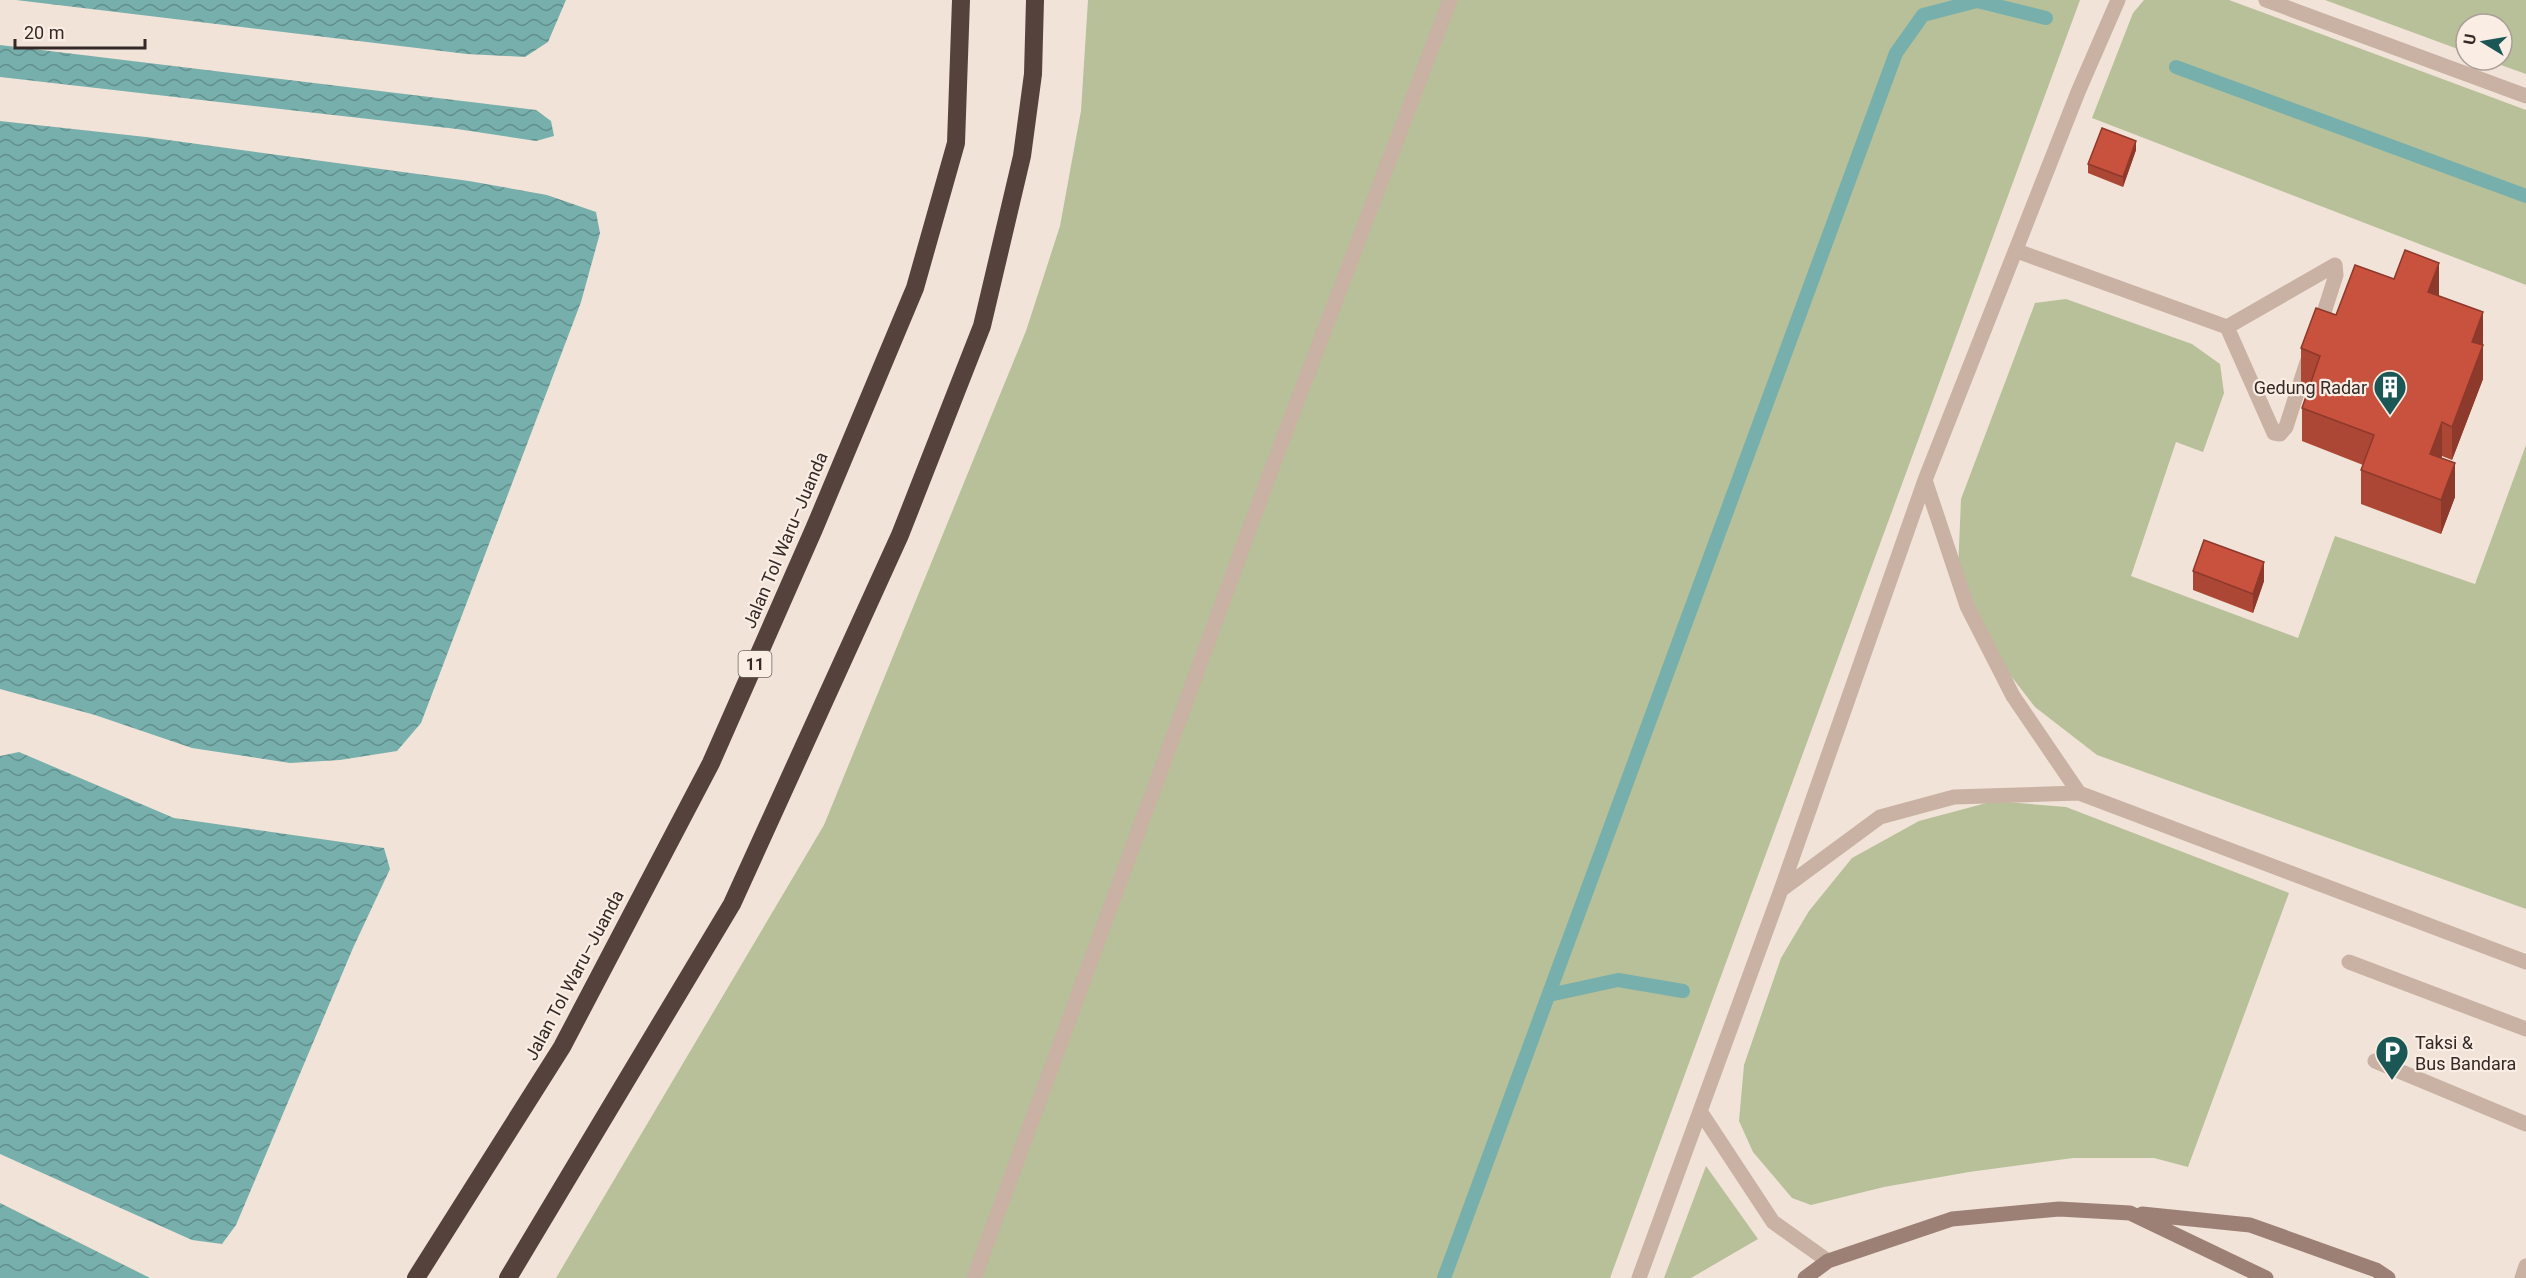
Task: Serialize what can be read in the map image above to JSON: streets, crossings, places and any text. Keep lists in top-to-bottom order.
{
  "streets": {
    "highway": ["Jalan Tol Waru–Juanda", "11"]
  },
  "places": {
    "building": ["Gedung Radar"],
    "parking": ["Taksi & Bus Bandara"]
  },
  "scale_bar": "20 m",
  "north": "left"
}
